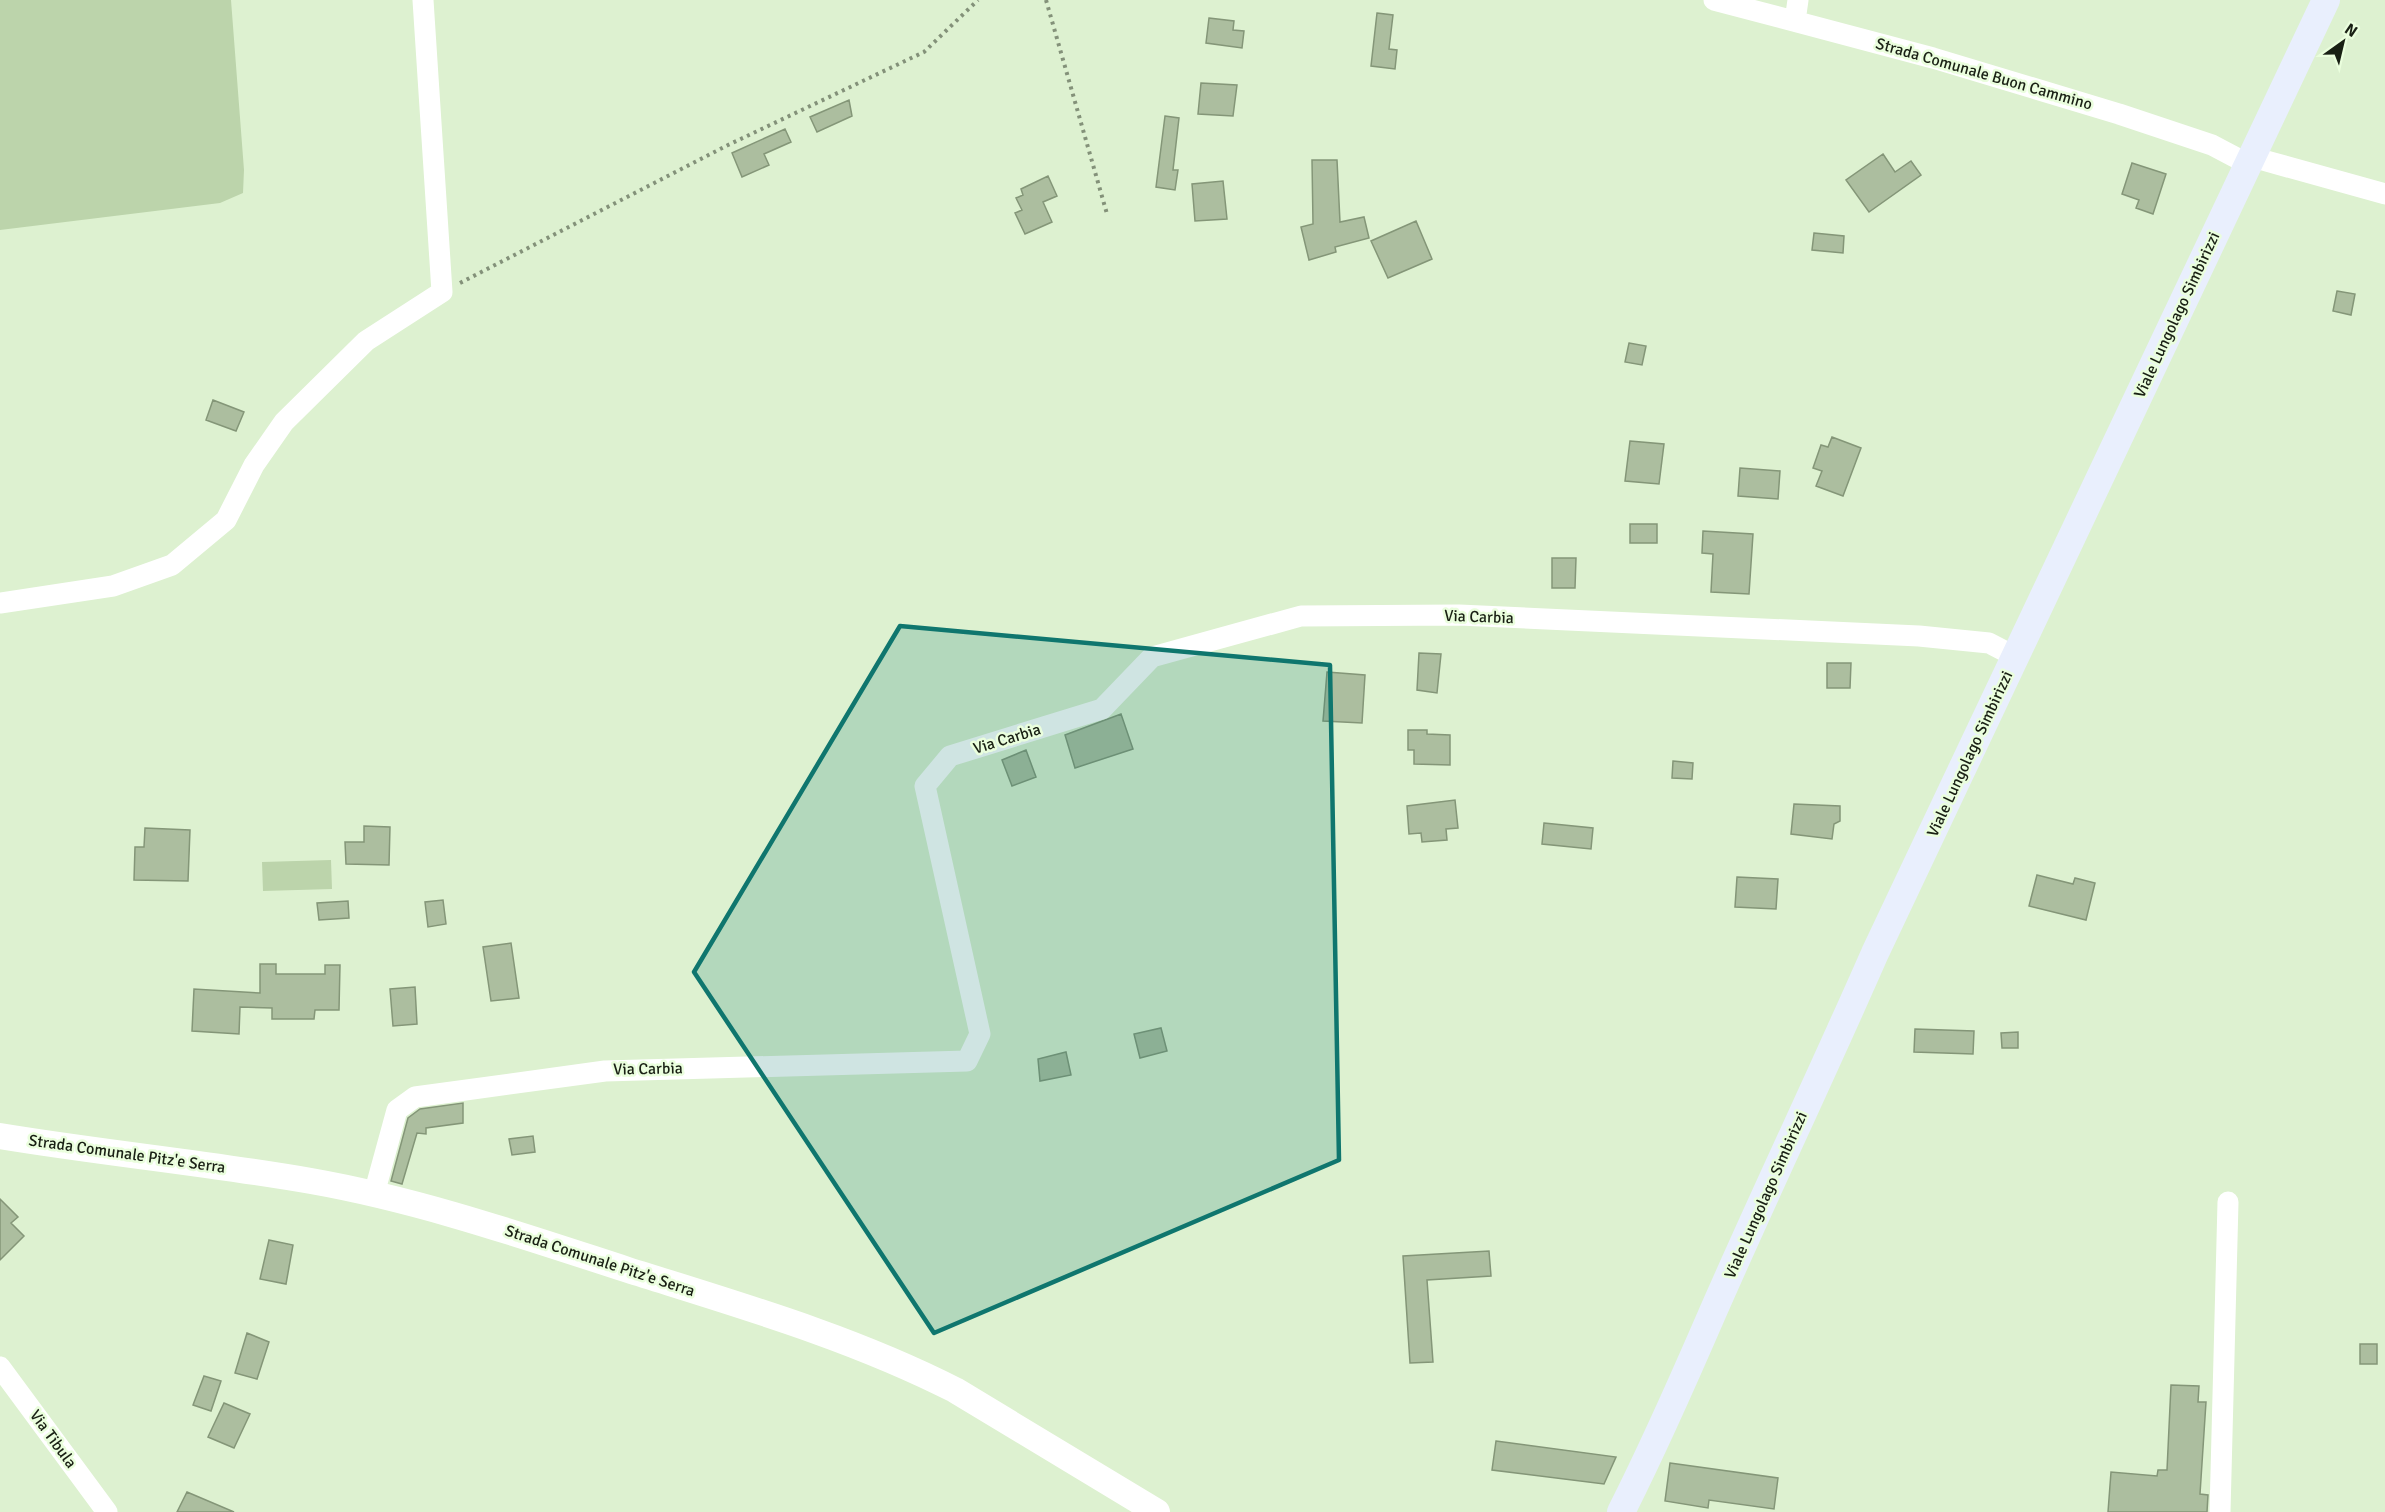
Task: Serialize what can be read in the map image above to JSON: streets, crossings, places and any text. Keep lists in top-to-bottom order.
{
  "streets": {
    "main road": ["Viale Lungolago Simbirizzi"],
    "street": [
      "Strada Comunale Buon Cammino",
      "Via Carbia",
      "Strada Comunale Pitz'e Serra",
      "Via Tibula"
    ]
  },
  "crossings": [
    ["Strada Comunale Buon Cammino", "Viale Lungolago Simbirizzi"],
    ["Viale Lungolago Simbirizzi", "Via Carbia"],
    ["Via Carbia", "Strada Comunale Pitz'e Serra"]
  ],
  "north": "top right"
}
